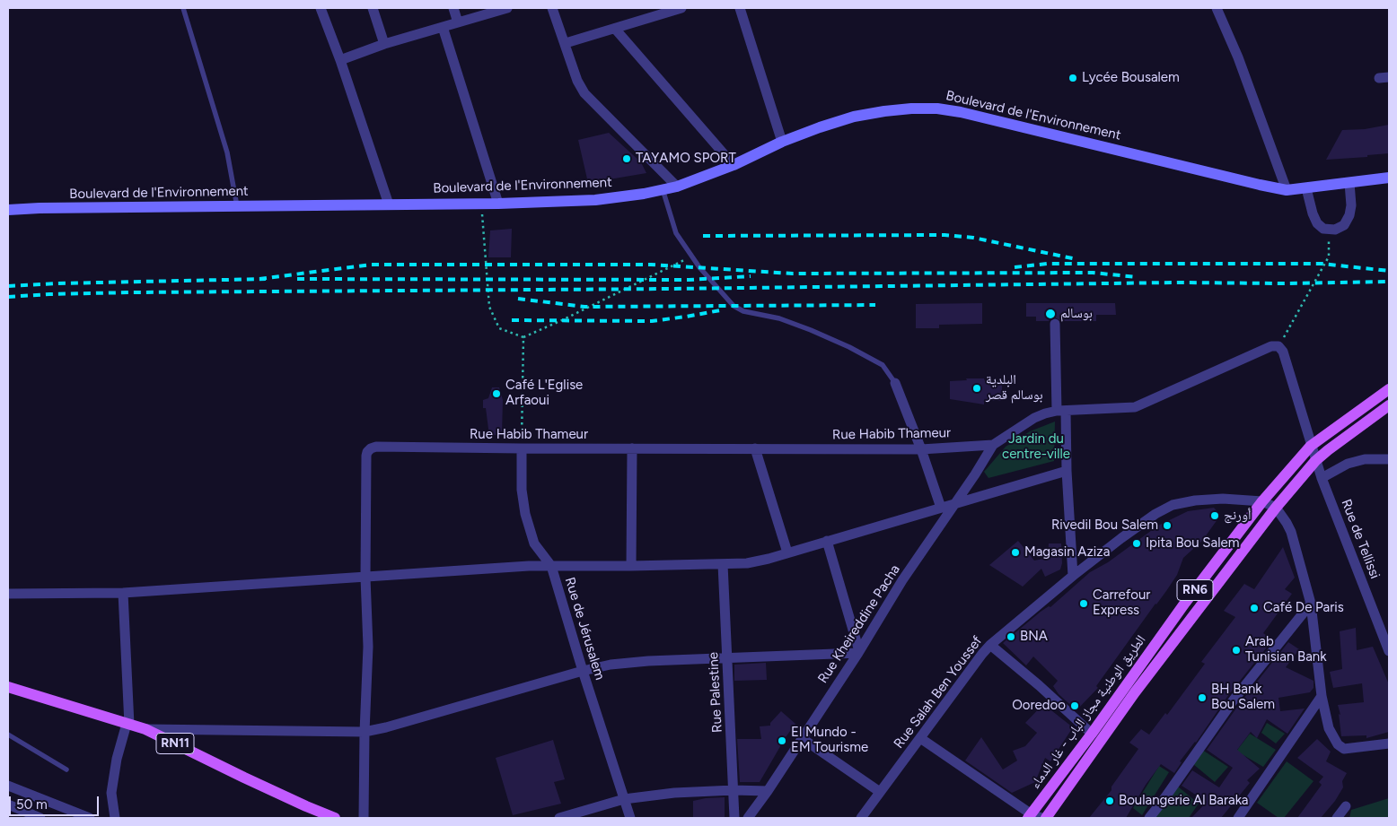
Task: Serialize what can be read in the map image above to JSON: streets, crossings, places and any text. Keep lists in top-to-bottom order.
{
  "streets": {
    "main road": ["RN6", "الطريق الوطنية مجاز الباب - غار الدماء", "RN11"],
    "street": [
      "Boulevard de l'Environnement",
      "Rue Habib Thameur",
      "Rue de Tellissi",
      "Rue Kheireddine Pacha",
      "Rue de Jérusalem",
      "Rue Palestine",
      "Rue Salah Ben Youssef"
    ]
  },
  "crossings": [
    ["Rue Habib Thameur", "Rue Kheireddine Pacha"],
    ["Rue Habib Thameur", "Rue de Jérusalem"],
    ["Rue de Tellissi", "الطريق الوطنية مجاز الباب - غار الدماء"],
    ["Rue Salah Ben Youssef", "الطريق الوطنية مجاز الباب - غار الدماء"]
  ],
  "parks": ["Jardin du centre-ville"],
  "places": [
    "Lycée Bousalem",
    "TAYAMO SPORT",
    "بوسالم",
    "البلدية بوسالم قصر",
    "Café L'Eglise Arfaoui",
    "أورنج",
    "Rivedil Bou Salem",
    "Ipita Bou Salem",
    "Magasin Aziza",
    "Carrefour Express",
    "Café De Paris",
    "BNA",
    "Arab Tunisian Bank",
    "BH Bank Bou Salem",
    "Ooredoo",
    "El Mundo - EM Tourisme",
    "Boulangerie Al Baraka"
  ],
  "scale_bar": "50 m"
}
